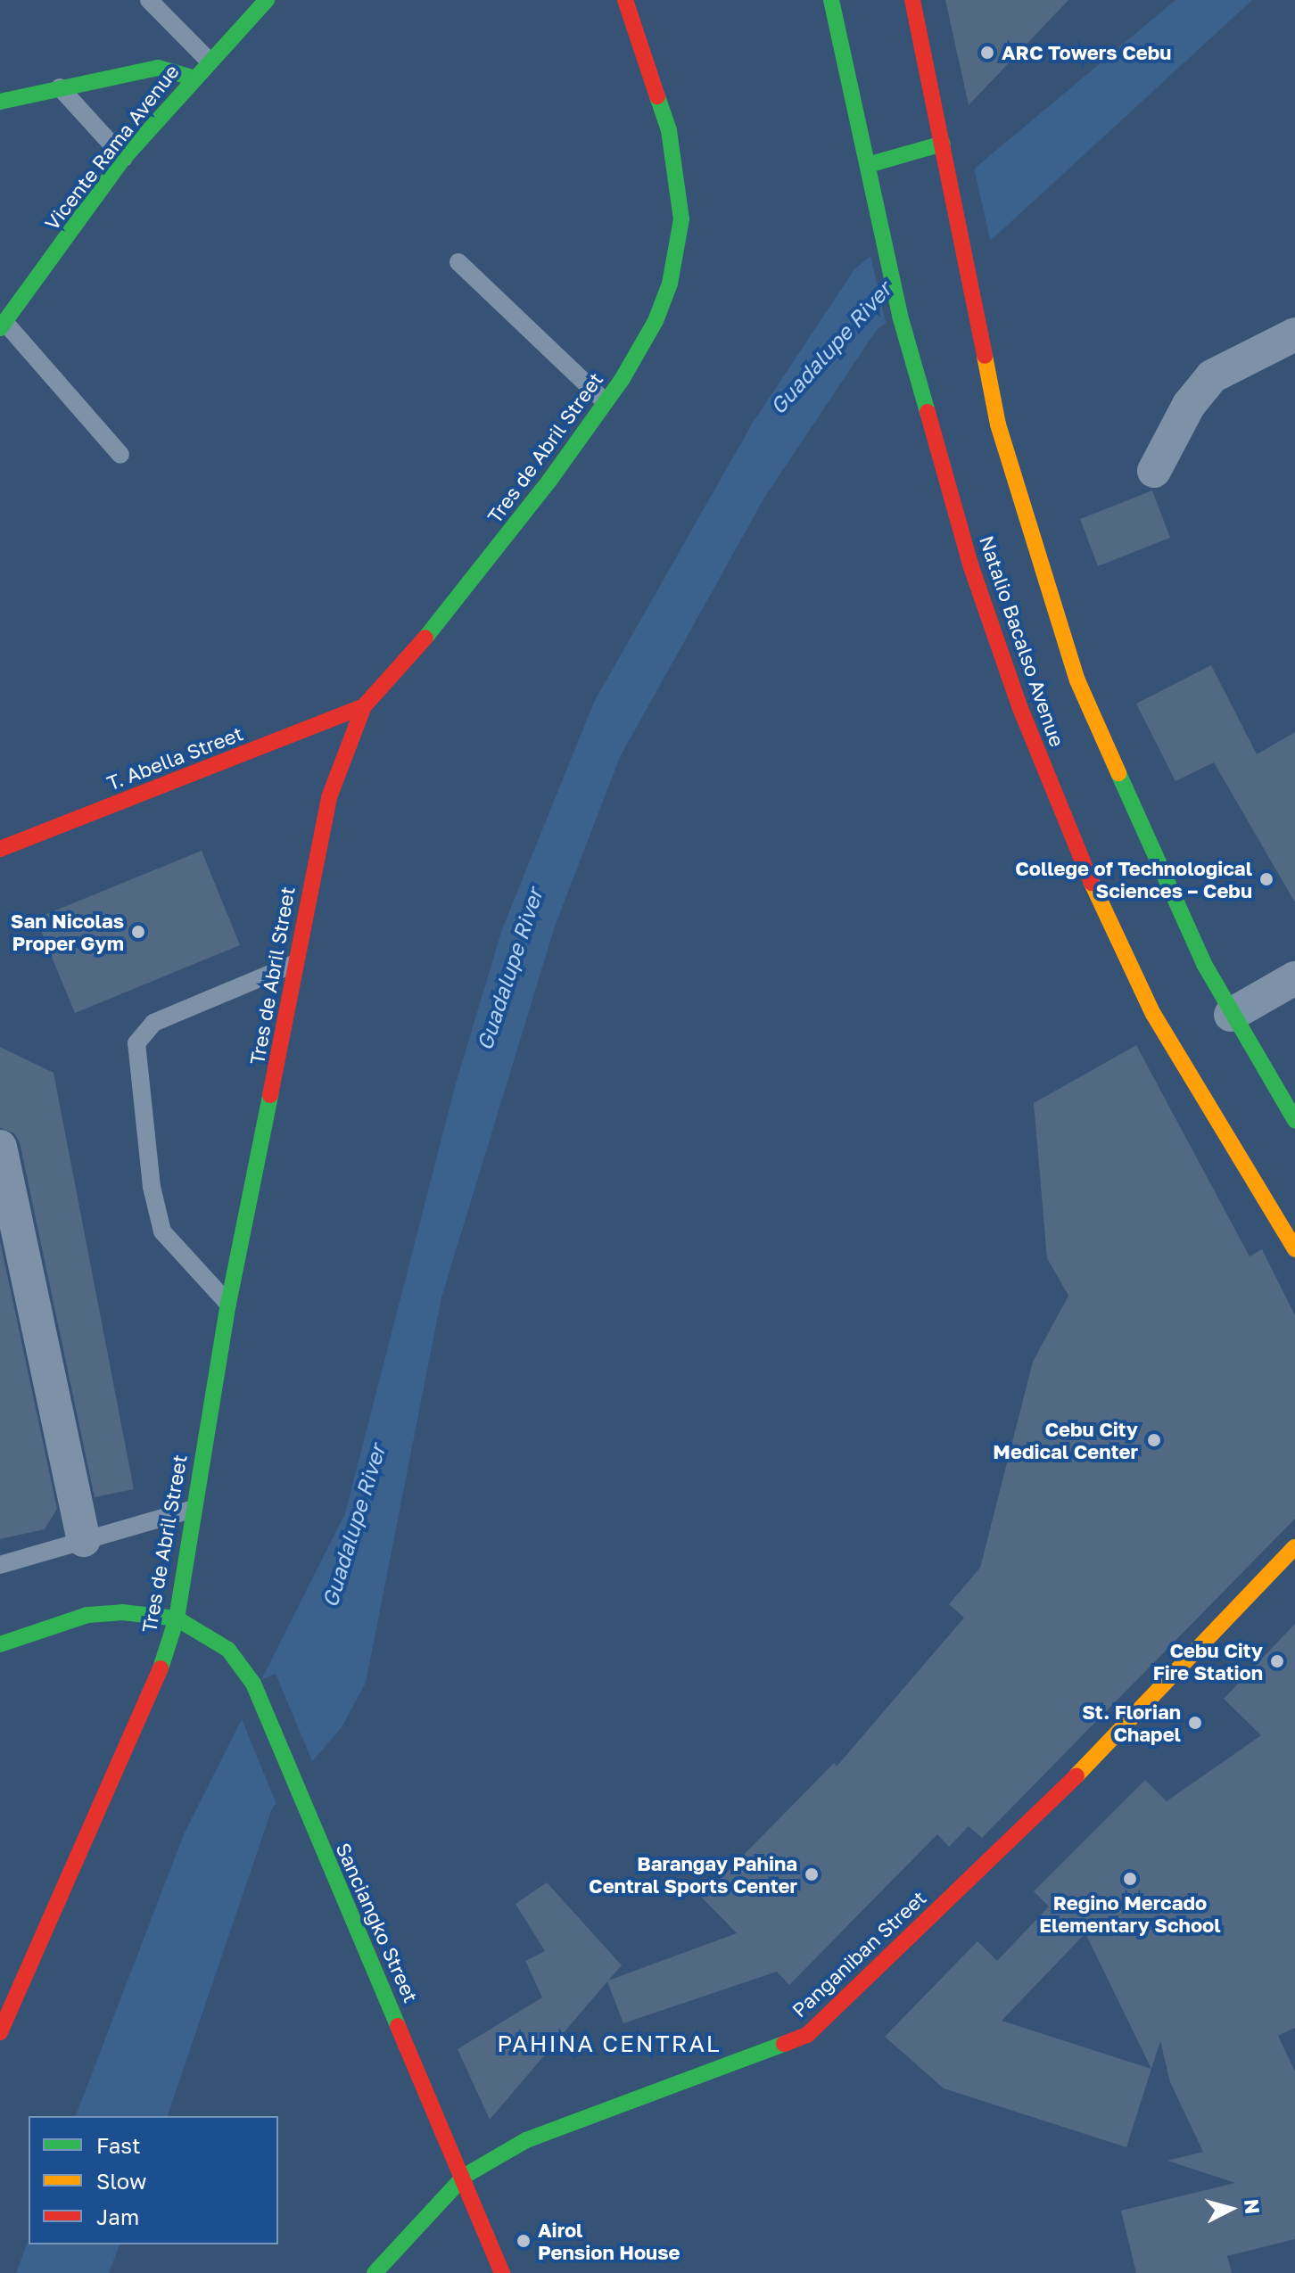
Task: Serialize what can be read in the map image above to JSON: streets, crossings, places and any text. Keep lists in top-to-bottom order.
{
  "streets": {
    "street": [
      "Vicente Rama Avenue",
      "Tres de Abril Street",
      "Natalio Bacalso Avenue",
      "T. Abella Street",
      "Sanciangko Street",
      "Panganiban Street"
    ]
  },
  "crossings": [
    ["Tres de Abril Street", "T. Abella Street"],
    ["Tres de Abril Street", "Sanciangko Street"],
    ["Sanciangko Street", "Panganiban Street"]
  ],
  "districts": ["PAHINA CENTRAL"],
  "water": ["Guadalupe River"],
  "places": [
    "ARC Towers Cebu",
    "College of Technological Sciences – Cebu",
    "San Nicolas Proper Gym",
    "Cebu City Medical Center",
    "Cebu City Fire Station",
    "St. Florian Chapel",
    "Barangay Pahina Central Sports Center",
    "Regino Mercado Elementary School",
    "Airol Pension House"
  ],
  "legend": ["Fast", "Slow", "Jam"],
  "north": "right"
}
